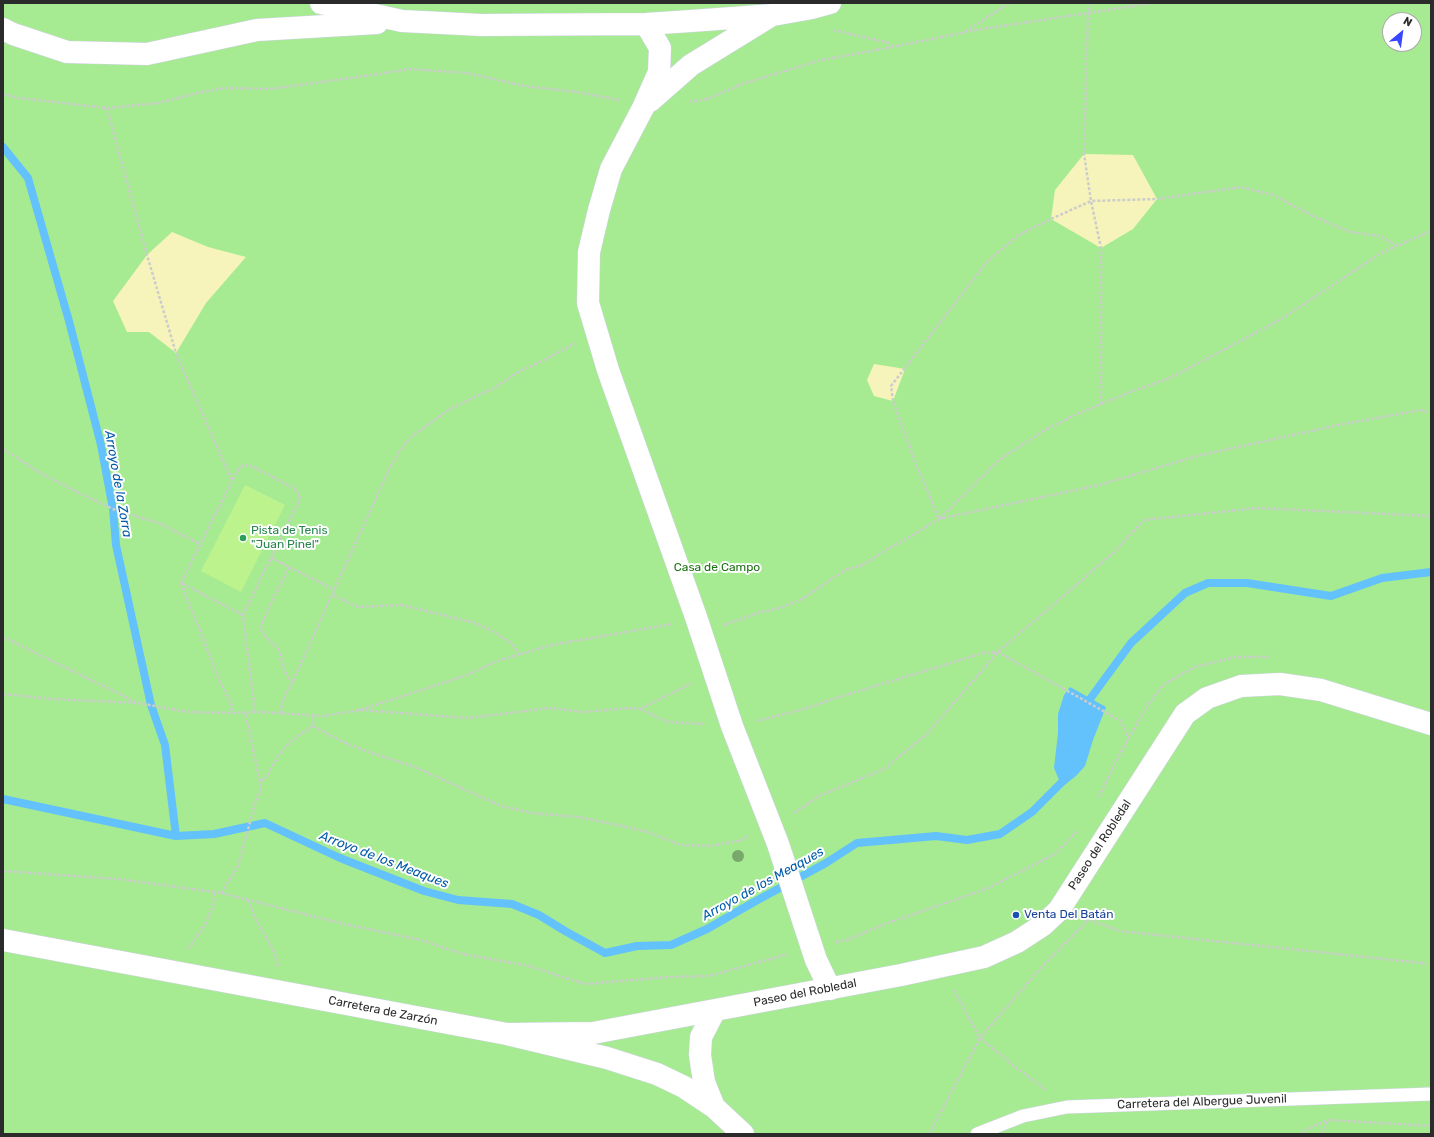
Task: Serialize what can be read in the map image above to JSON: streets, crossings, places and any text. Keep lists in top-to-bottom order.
{
  "streets": {
    "street": ["Paseo del Robledal", "Carretera de Zarzón"],
    "lane": ["Carretera del Albergue Juvenil"]
  },
  "crossings": [
    ["Paseo del Robledal", "Carretera de Zarzón"]
  ],
  "water": ["Arroyo de la Zorra", "Arroyo de los Meaques"],
  "parks": ["Casa de Campo"],
  "places": ["Pista de Tenis \"Juan Pinel\"", "Venta Del Batán"],
  "north": "top right"
}
